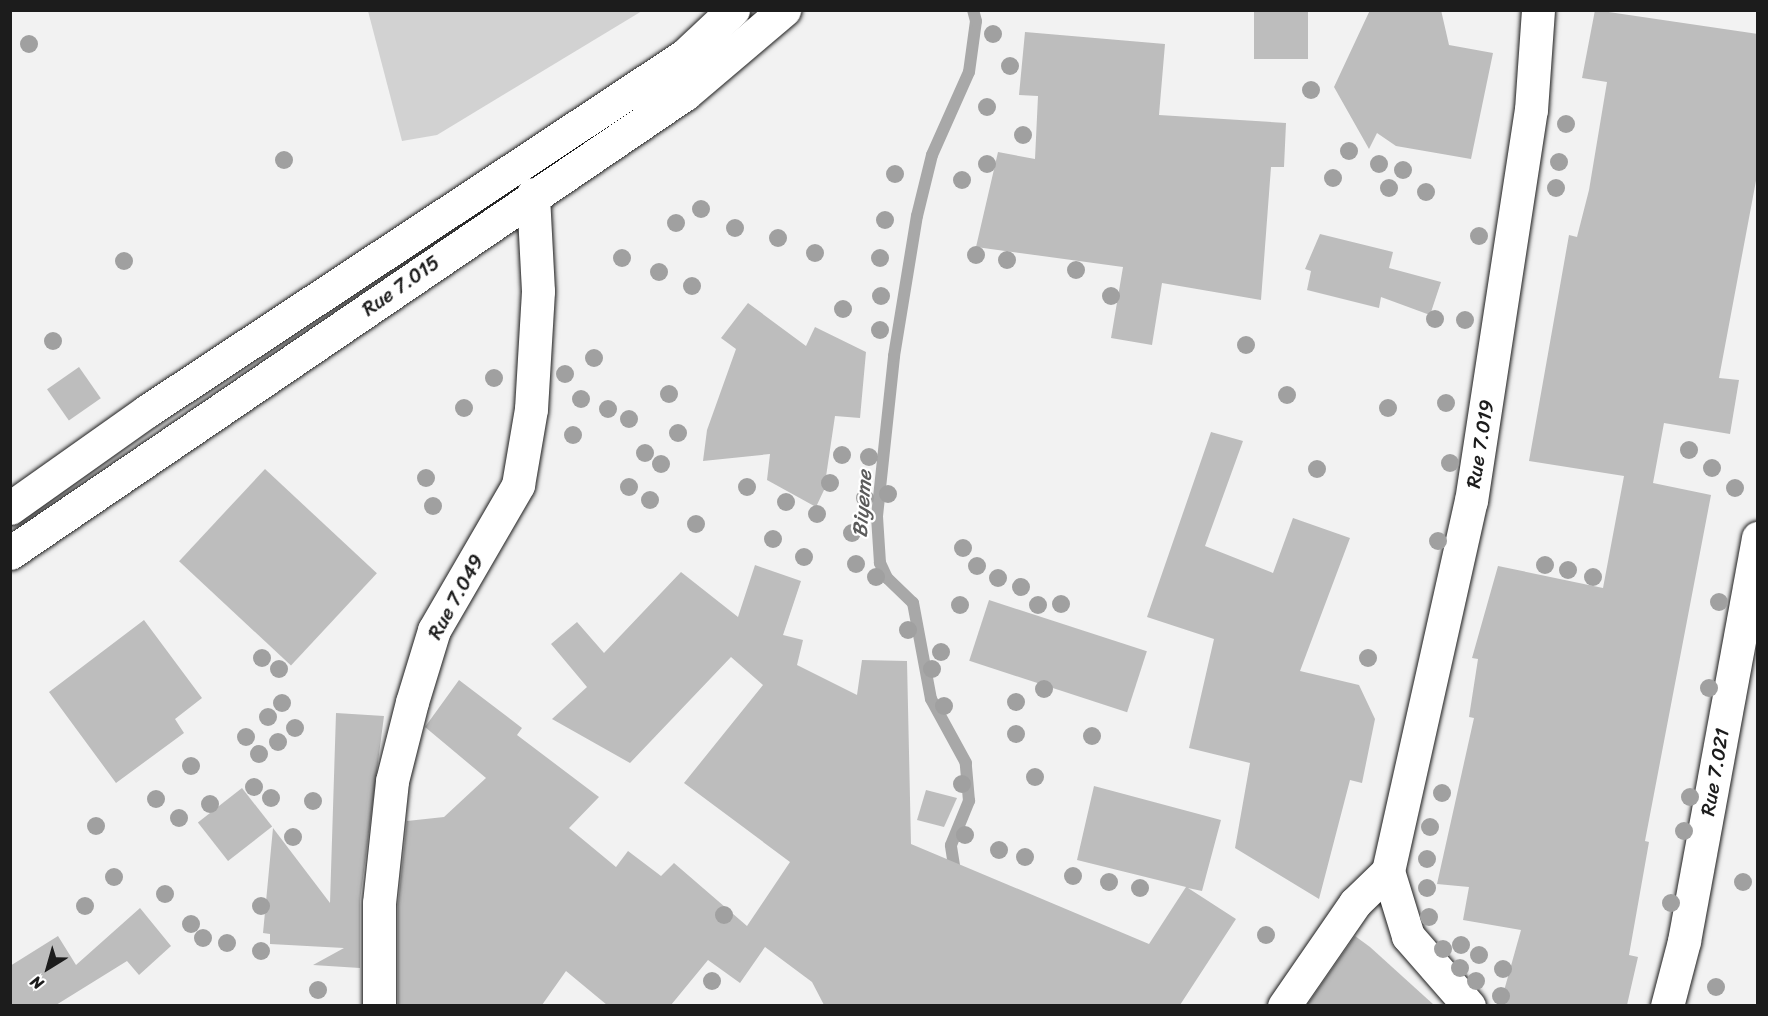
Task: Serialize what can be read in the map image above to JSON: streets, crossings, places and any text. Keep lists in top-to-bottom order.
{
  "streets": {
    "street": [
      "Rue 7.015",
      "Rue 7.019",
      "Rue 7.049",
      "Rue 7.021"
    ]
  },
  "crossings": [
    ["Rue 7.015", "Rue 7.049"]
  ],
  "water": ["Biyeme"],
  "north": "bottom left"
}
